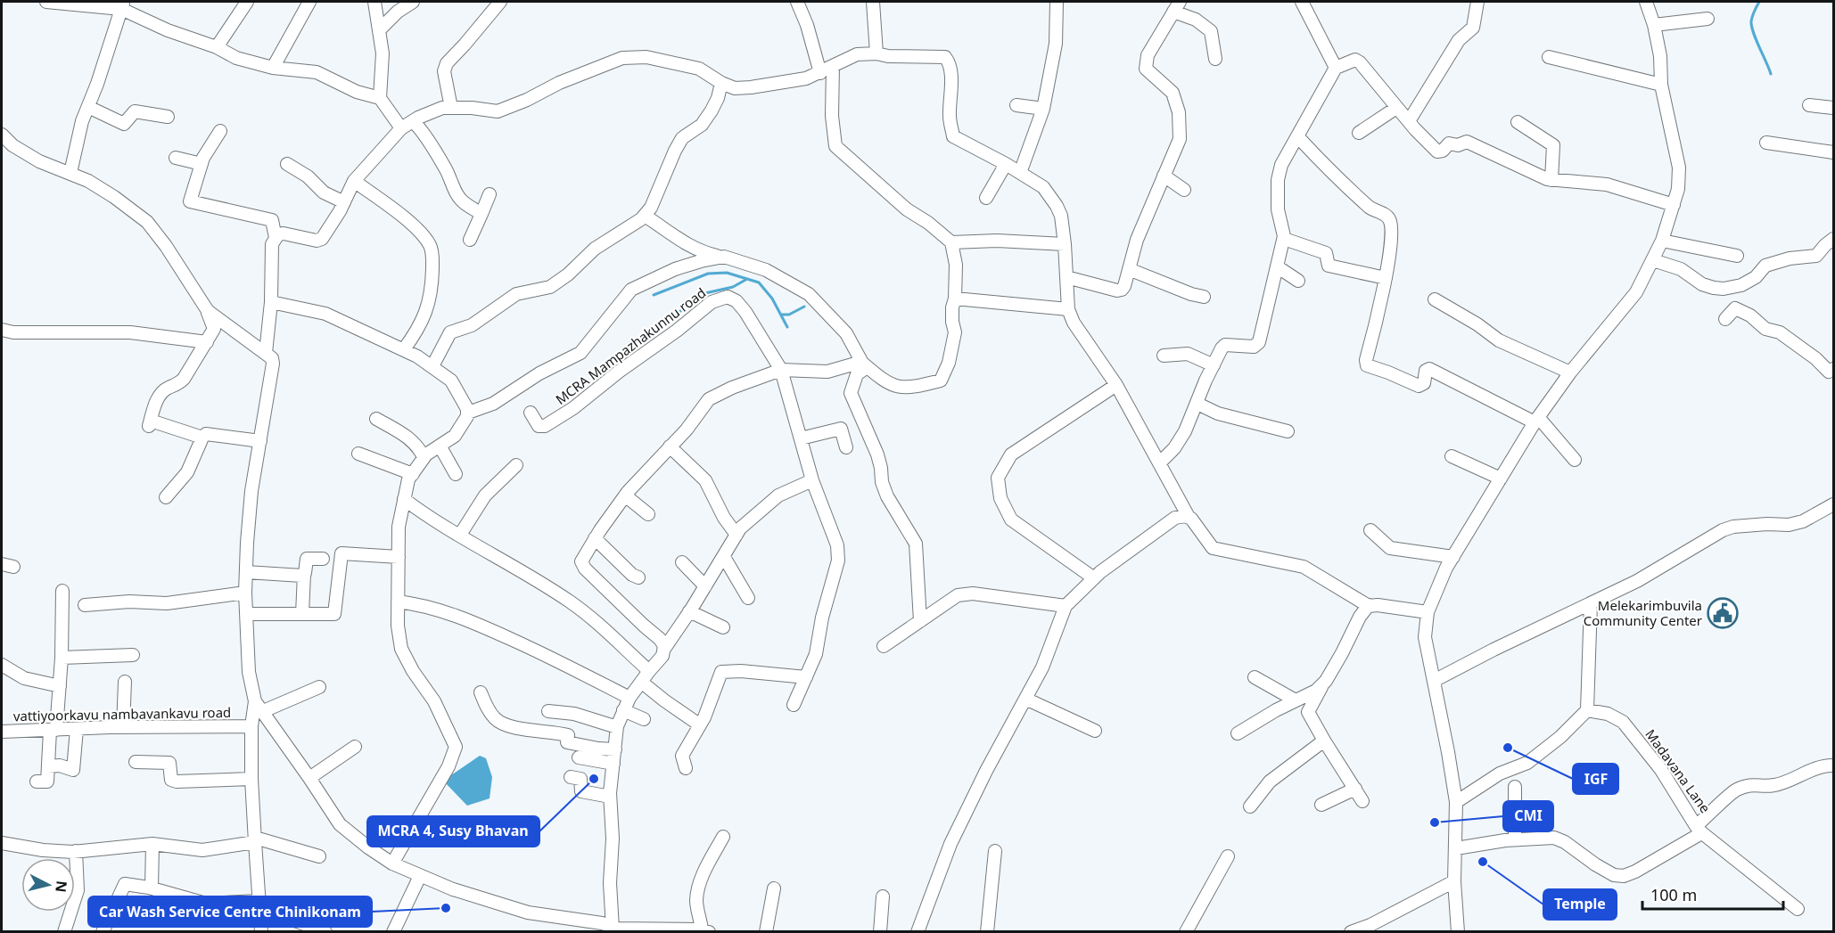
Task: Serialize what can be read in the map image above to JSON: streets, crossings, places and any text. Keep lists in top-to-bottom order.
{
  "streets": {
    "street": ["MCRA Mampazhakunnu road", "vattiyoorkavu nambavankavu road", "Madavana Lane"]
  },
  "places": {
    "public building": ["Melekarimbuvila Community Center"],
    "other": [
      "IGF",
      "MCRA 4, Susy Bhavan",
      "CMI",
      "Temple",
      "Car Wash Service Centre Chinikonam"
    ]
  },
  "scale_bar": "100 m",
  "north": "right"
}
